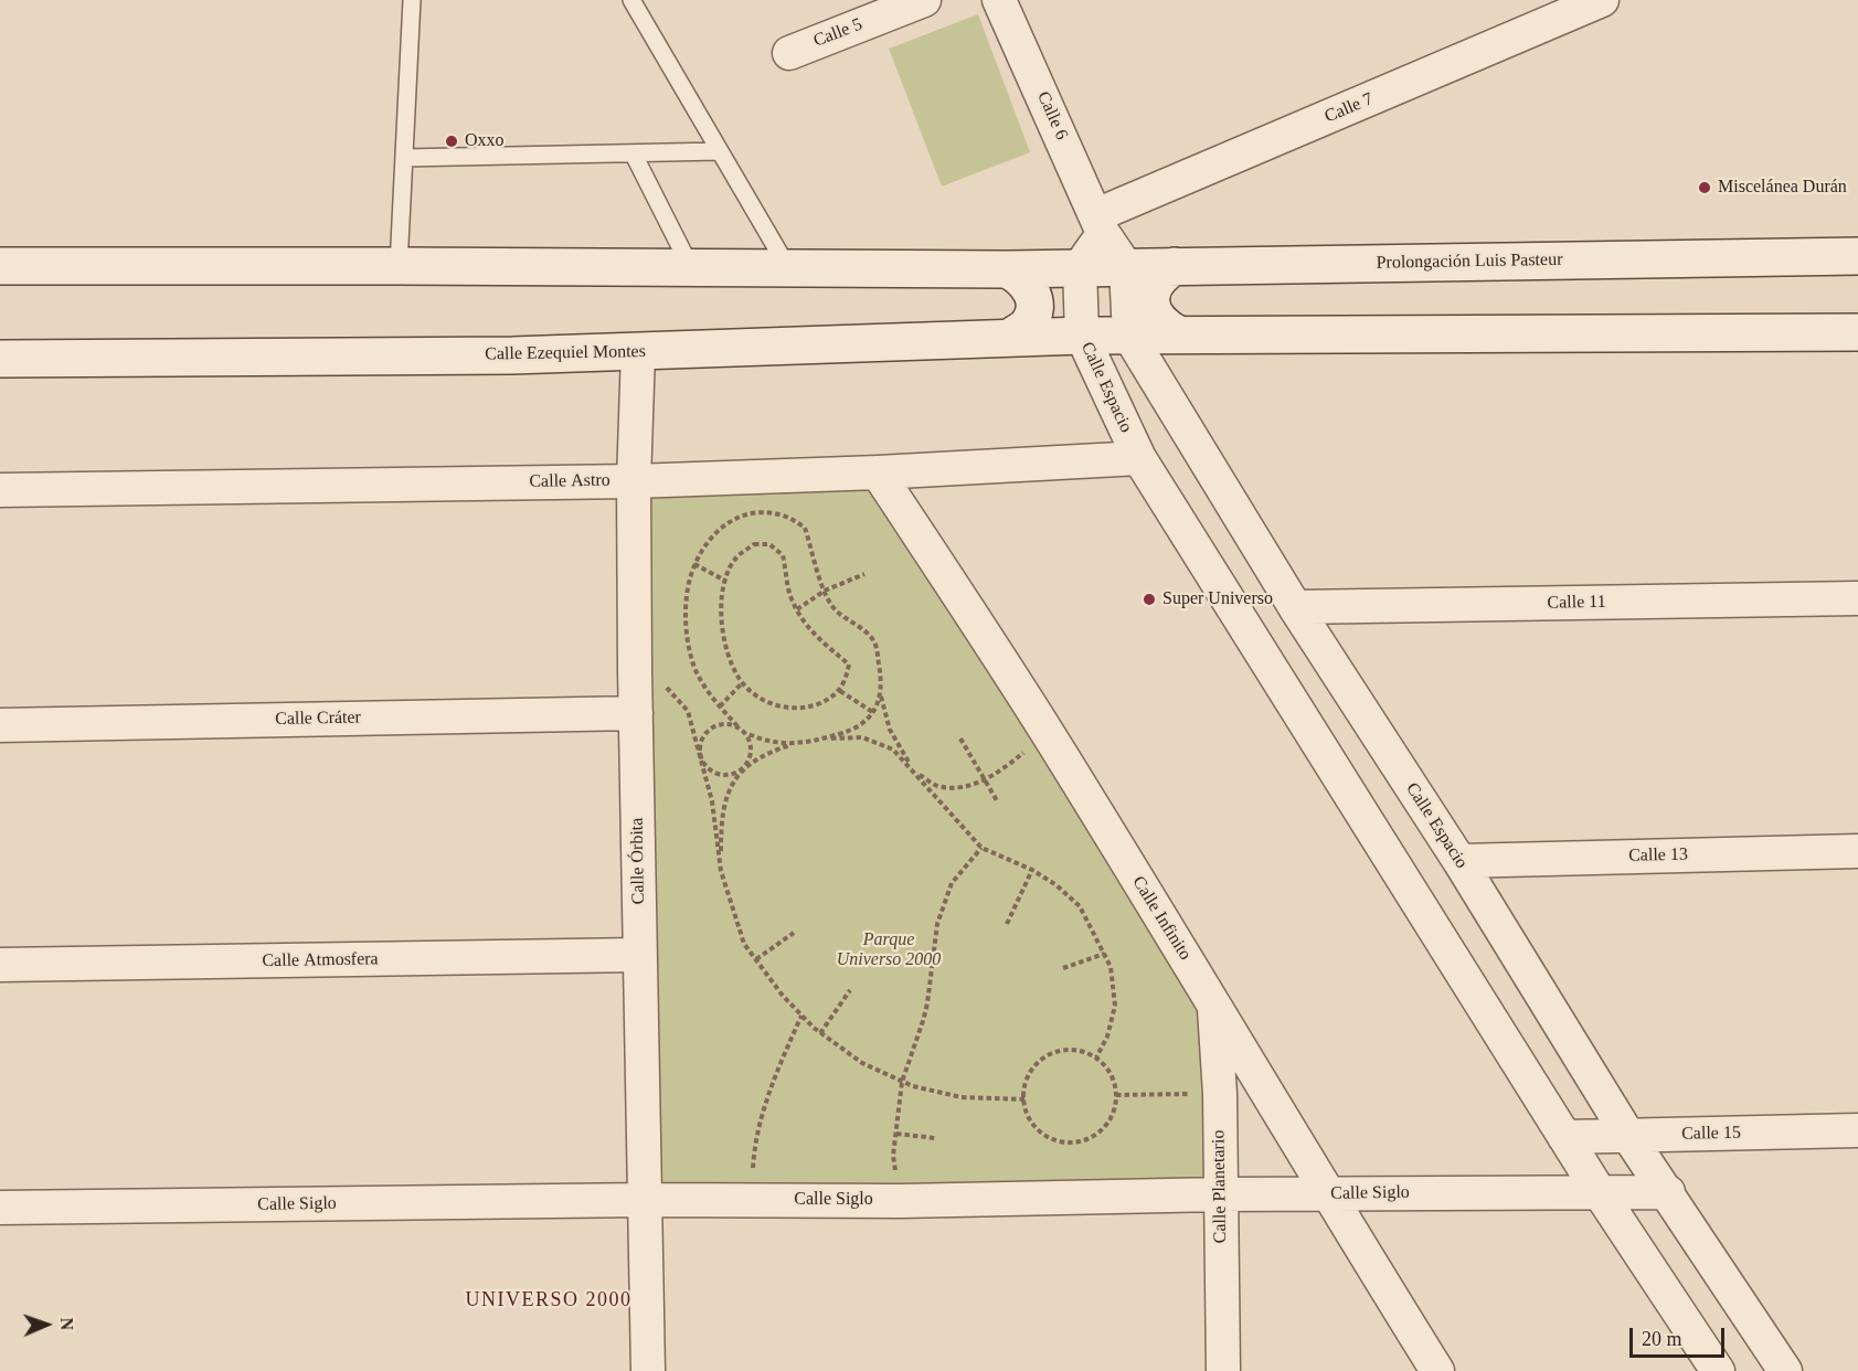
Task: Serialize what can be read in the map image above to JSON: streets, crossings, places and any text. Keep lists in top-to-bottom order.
{
  "streets": {
    "main road": ["Prolongación Luis Pasteur", "Calle Ezequiel Montes"],
    "street": [
      "Calle 5",
      "Calle 7",
      "Calle 6",
      "Calle Espacio",
      "Calle Astro",
      "Calle 11",
      "Calle Cráter",
      "Calle 13",
      "Calle Órbita",
      "Calle Infinito",
      "Calle Atmosfera",
      "Calle 15",
      "Calle Planetario",
      "Calle Siglo"
    ]
  },
  "crossings": [
    ["Calle 7", "Calle 6"],
    ["Calle 6", "Prolongación Luis Pasteur"],
    ["Calle 6", "Calle Espacio"],
    ["Prolongación Luis Pasteur", "Calle Espacio"],
    ["Calle Ezequiel Montes", "Calle Espacio"],
    ["Calle Ezequiel Montes", "Calle Órbita"],
    ["Calle Espacio", "Calle Astro"],
    ["Calle Espacio", "Calle 11"],
    ["Calle Espacio", "Calle 13"],
    ["Calle Espacio", "Calle 15"],
    ["Calle Espacio", "Calle Siglo"],
    ["Calle Astro", "Calle Órbita"],
    ["Calle Astro", "Calle Infinito"],
    ["Calle Cráter", "Calle Órbita"],
    ["Calle Órbita", "Calle Atmosfera"],
    ["Calle Órbita", "Calle Siglo"],
    ["Calle Infinito", "Calle Planetario"],
    ["Calle Infinito", "Calle Siglo"],
    ["Calle Planetario", "Calle Siglo"]
  ],
  "districts": ["UNIVERSO 2000"],
  "parks": ["Parque Universo 2000"],
  "places": ["Oxxo", "Miscelánea Durán", "Super Universo"],
  "scale_bar": "20 m",
  "north": "right"
}
